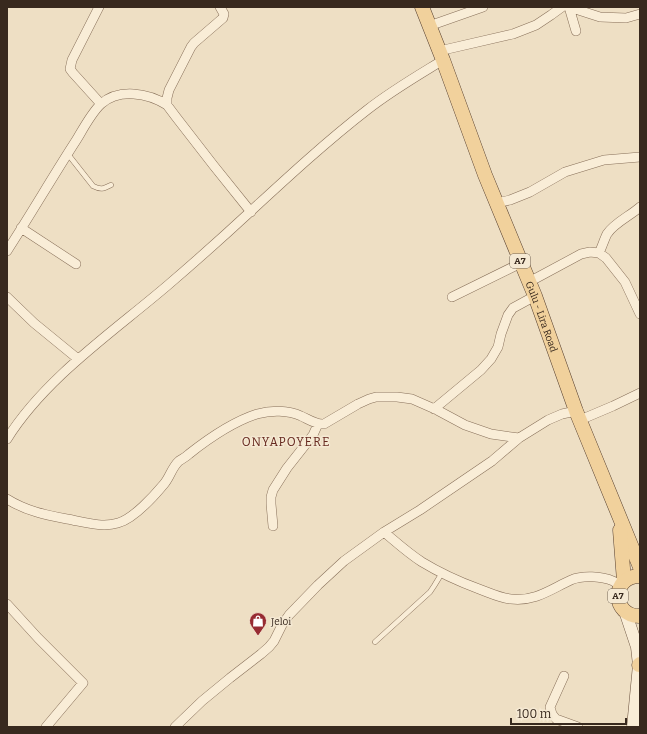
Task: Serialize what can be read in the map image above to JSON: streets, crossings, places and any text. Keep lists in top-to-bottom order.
{
  "streets": {
    "main road": ["A7", "Gulu - Lira Road"]
  },
  "crossings": [
    ["A7", "Gulu - Lira Road"]
  ],
  "districts": ["ONYAPOYERE"],
  "places": {
    "shop": ["Jeloi"]
  },
  "scale_bar": "100 m"
}
